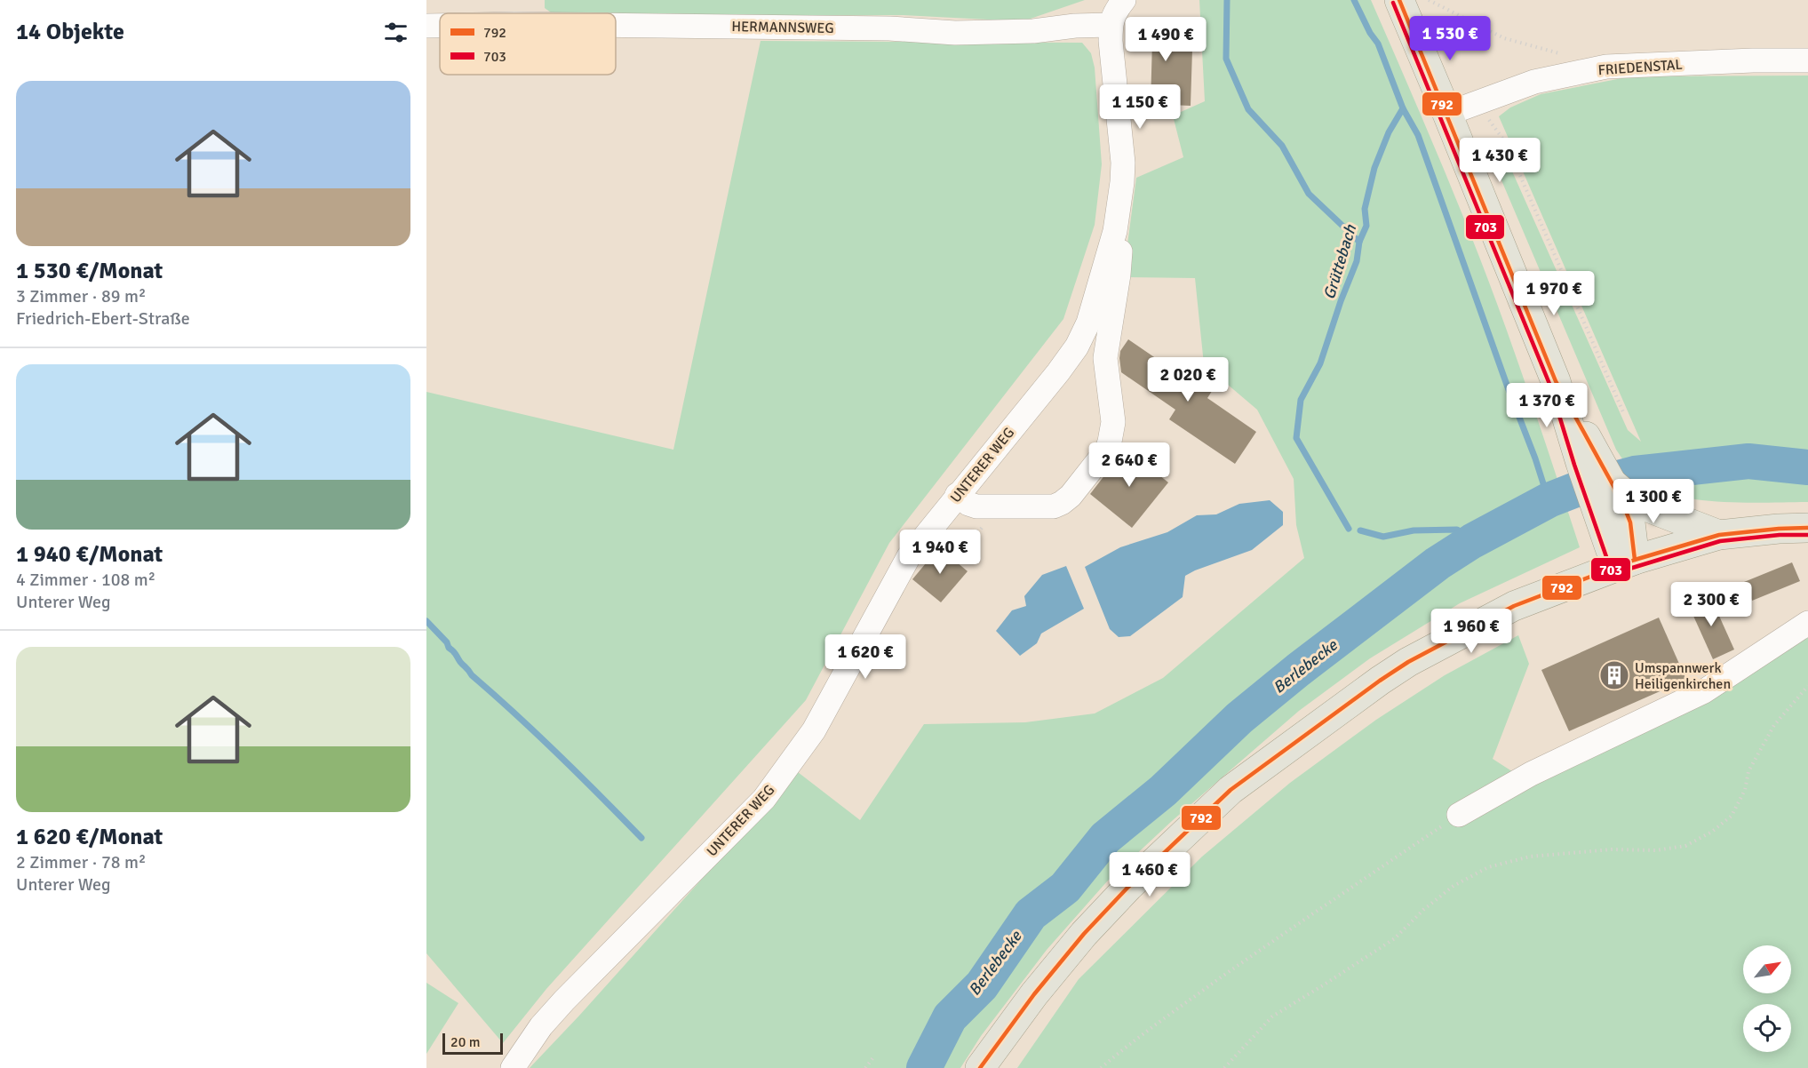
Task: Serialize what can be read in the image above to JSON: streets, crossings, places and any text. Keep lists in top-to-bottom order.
{
  "streets": {
    "street": ["HERMANNSWEG", "FRIEDENSTAL", "UNTERER WEG"]
  },
  "crossings": [
    ["HERMANNSWEG", "UNTERER WEG"]
  ],
  "water": ["Grüttebach", "Berlebecke"],
  "places": {
    "building": ["Umspannwerk Heiligenkirchen"]
  },
  "lines": ["transit line 792", "transit line 703"],
  "legend": ["792", "703"],
  "scale_bar": "20 m",
  "north": "top right",
  "page": {
    "heading": "14 Objekte",
    "price": [
      "1 530 €",
      "1 490 €",
      "1 150 €",
      "1 430 €",
      "1 970 €",
      "2 020 €",
      "1 370 €",
      "2 640 €",
      "1 300 €",
      "1 940 €",
      "2 300 €",
      "1 960 €",
      "1 620 €",
      "1 460 €"
    ],
    "list": [
      {
        "name": "1 530 €/Monat",
        "note": "3 Zimmer · 89 m² · Friedrich-Ebert-Straße"
      },
      {
        "name": "1 940 €/Monat",
        "note": "4 Zimmer · 108 m² · Unterer Weg"
      },
      {
        "name": "1 620 €/Monat",
        "note": "2 Zimmer · 78 m² · Unterer Weg"
      }
    ],
    "scale": "20 m"
  }
}
